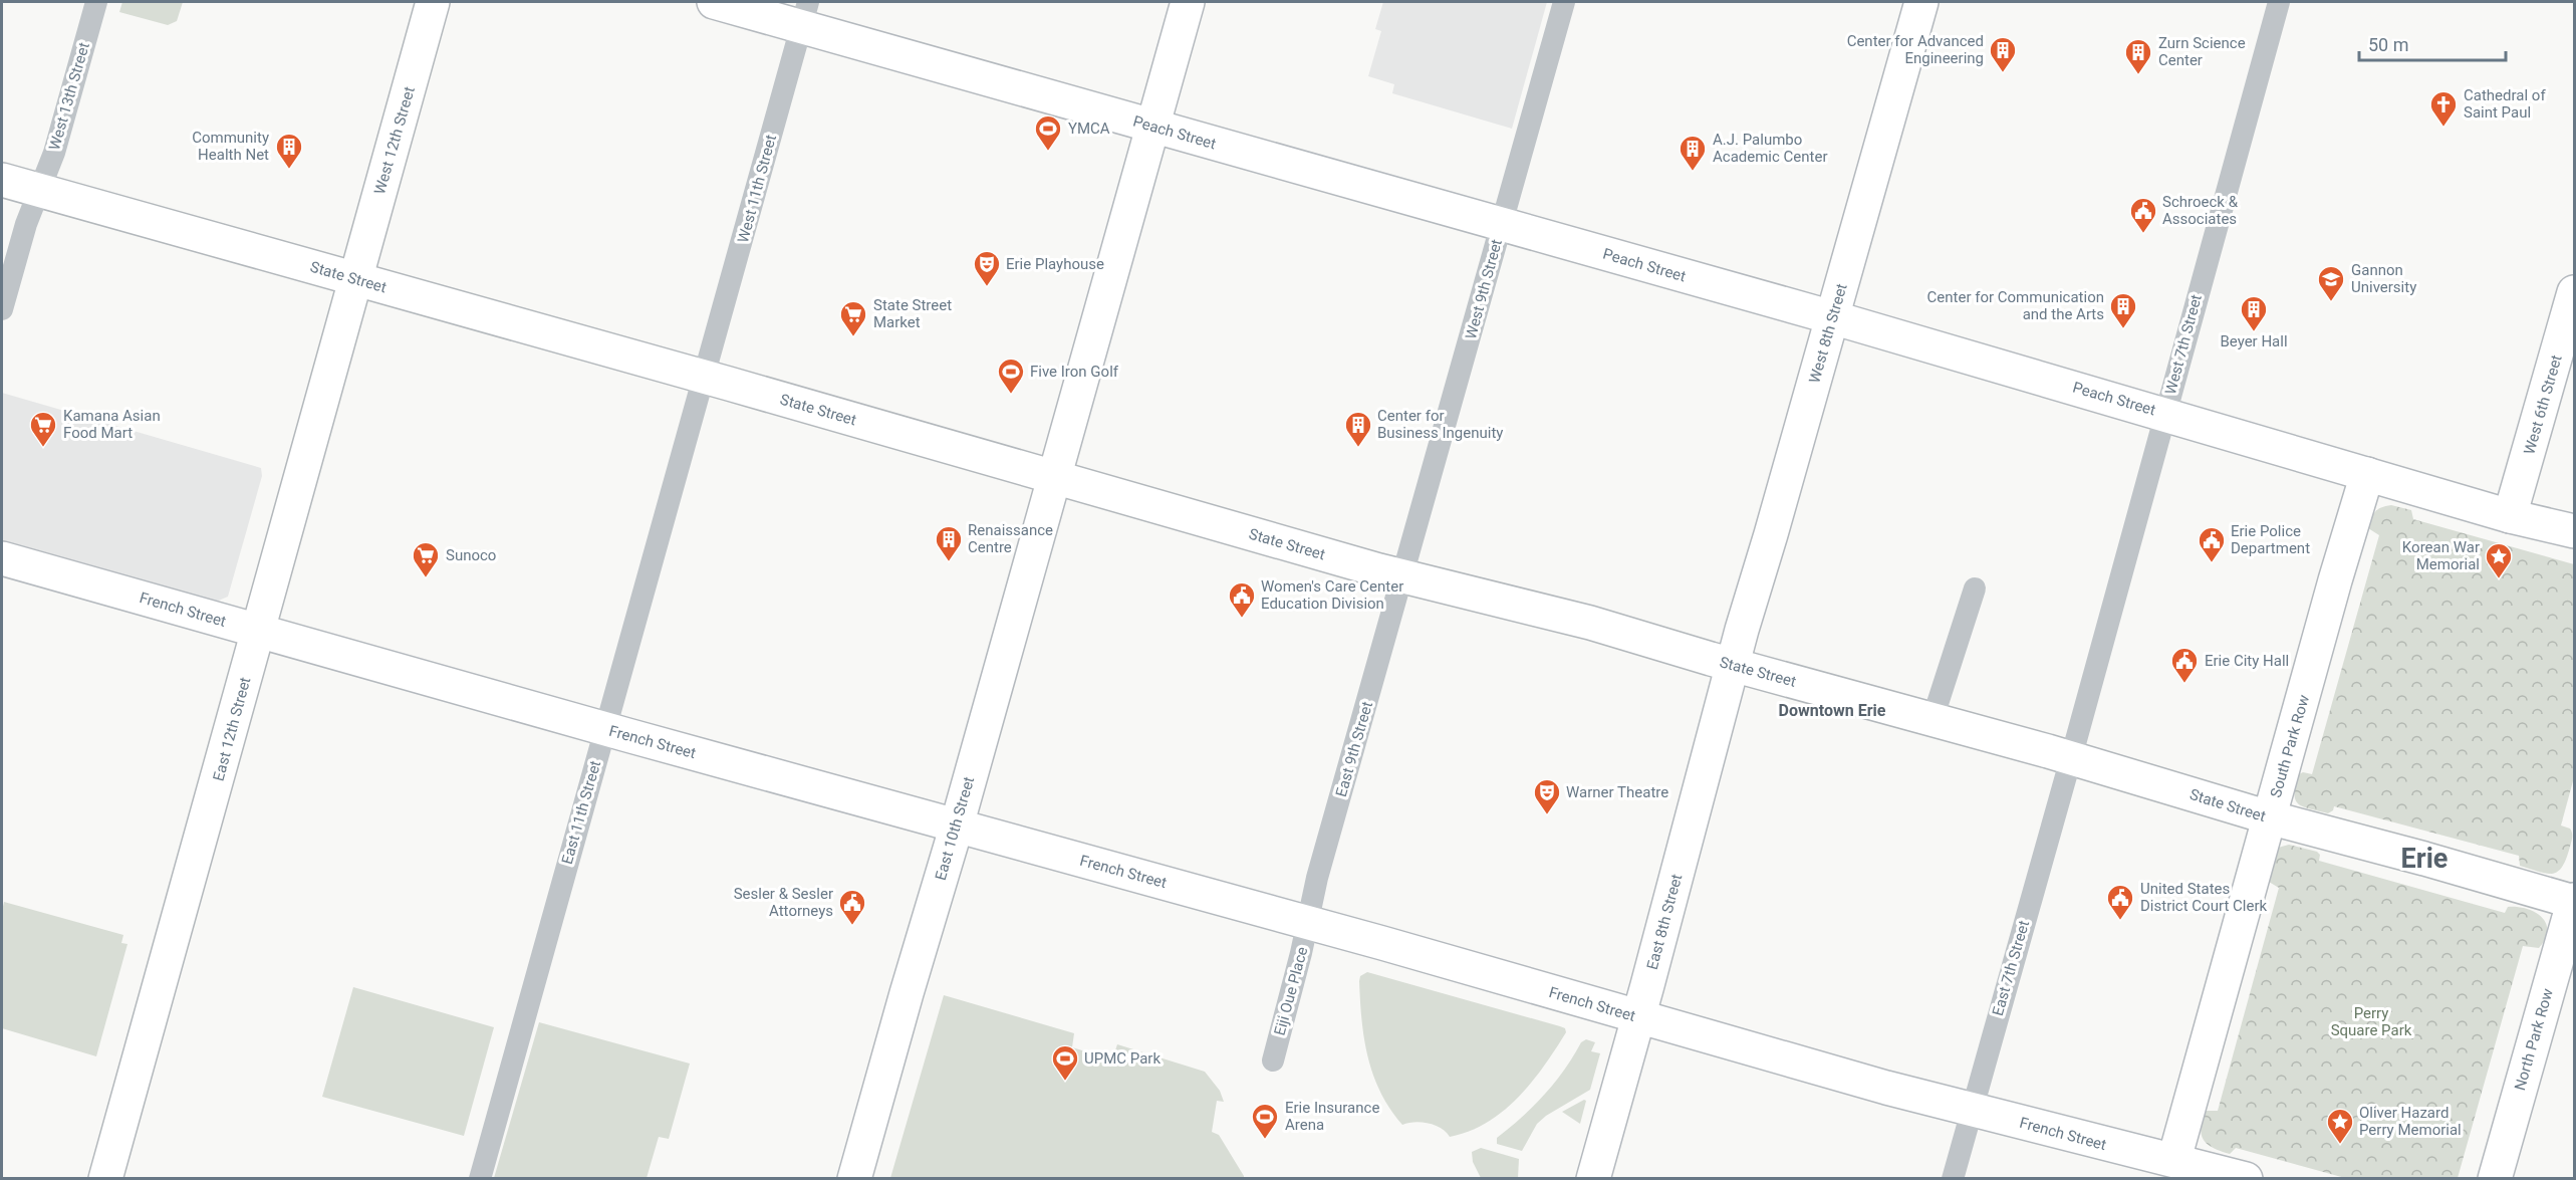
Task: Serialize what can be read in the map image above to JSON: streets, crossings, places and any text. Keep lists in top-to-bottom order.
{
  "streets": {
    "main road": [
      "Peach Street",
      "West 12th Street",
      "State Street",
      "West 8th Street",
      "West 6th Street",
      "French Street",
      "East 12th Street",
      "South Park Row",
      "East 10th Street",
      "East 8th Street",
      "North Park Row"
    ],
    "street": [
      "West 13th Street",
      "West 11th Street",
      "West 9th Street",
      "West 7th Street",
      "East 9th Street",
      "East 11th Street",
      "East 7th Street",
      "Eiji Oue Place"
    ]
  },
  "crossings": [
    ["West 13th Street", "State Street"],
    ["Peach Street", "West 11th Street"],
    ["Peach Street", "West 9th Street"],
    ["Peach Street", "West 8th Street"],
    ["Peach Street", "West 7th Street"],
    ["Peach Street", "West 6th Street"],
    ["Peach Street", "South Park Row"],
    ["Peach Street", "East 10th Street"],
    ["West 12th Street", "State Street"],
    ["West 12th Street", "East 12th Street"],
    ["West 11th Street", "State Street"],
    ["West 11th Street", "East 11th Street"],
    ["State Street", "West 9th Street"],
    ["State Street", "West 8th Street"],
    ["State Street", "West 7th Street"],
    ["State Street", "East 12th Street"],
    ["State Street", "South Park Row"],
    ["State Street", "East 9th Street"],
    ["State Street", "East 11th Street"],
    ["State Street", "East 10th Street"],
    ["State Street", "East 8th Street"],
    ["State Street", "East 7th Street"],
    ["State Street", "North Park Row"],
    ["West 9th Street", "East 9th Street"],
    ["West 8th Street", "East 8th Street"],
    ["West 7th Street", "East 7th Street"],
    ["French Street", "East 12th Street"],
    ["French Street", "South Park Row"],
    ["French Street", "East 9th Street"],
    ["French Street", "East 11th Street"],
    ["French Street", "East 10th Street"],
    ["French Street", "East 8th Street"],
    ["French Street", "East 7th Street"],
    ["French Street", "Eiji Oue Place"],
    ["East 9th Street", "Eiji Oue Place"]
  ],
  "districts": ["Downtown Erie", "Erie"],
  "parks": ["Perry Square Park"],
  "places": {
    "building": [
      "Center for Advanced Engineering",
      "Zurn Science Center",
      "Community Health Net",
      "A.J. Palumbo Academic Center",
      "Center for Communication and the Arts",
      "Beyer Hall",
      "Center for Business Ingenuity",
      "Renaissance Centre"
    ],
    "church": ["Cathedral of Saint Paul"],
    "sports": [
      "YMCA",
      "Five Iron Golf",
      "UPMC Park",
      "Erie Insurance Arena"
    ],
    "public building": [
      "Schroeck & Associates",
      "Erie Police Department",
      "Women's Care Center Education Division",
      "Erie City Hall",
      "United States District Court Clerk",
      "Sesler & Sesler Attorneys"
    ],
    "theatre": ["Erie Playhouse", "Warner Theatre"],
    "school or university": ["Gannon University"],
    "supermarket": ["State Street Market", "Kamana Asian Food Mart", "Sunoco"],
    "place": ["Korean War Memorial", "Oliver Hazard Perry Memorial"]
  },
  "scale_bar": "50 m"
}
